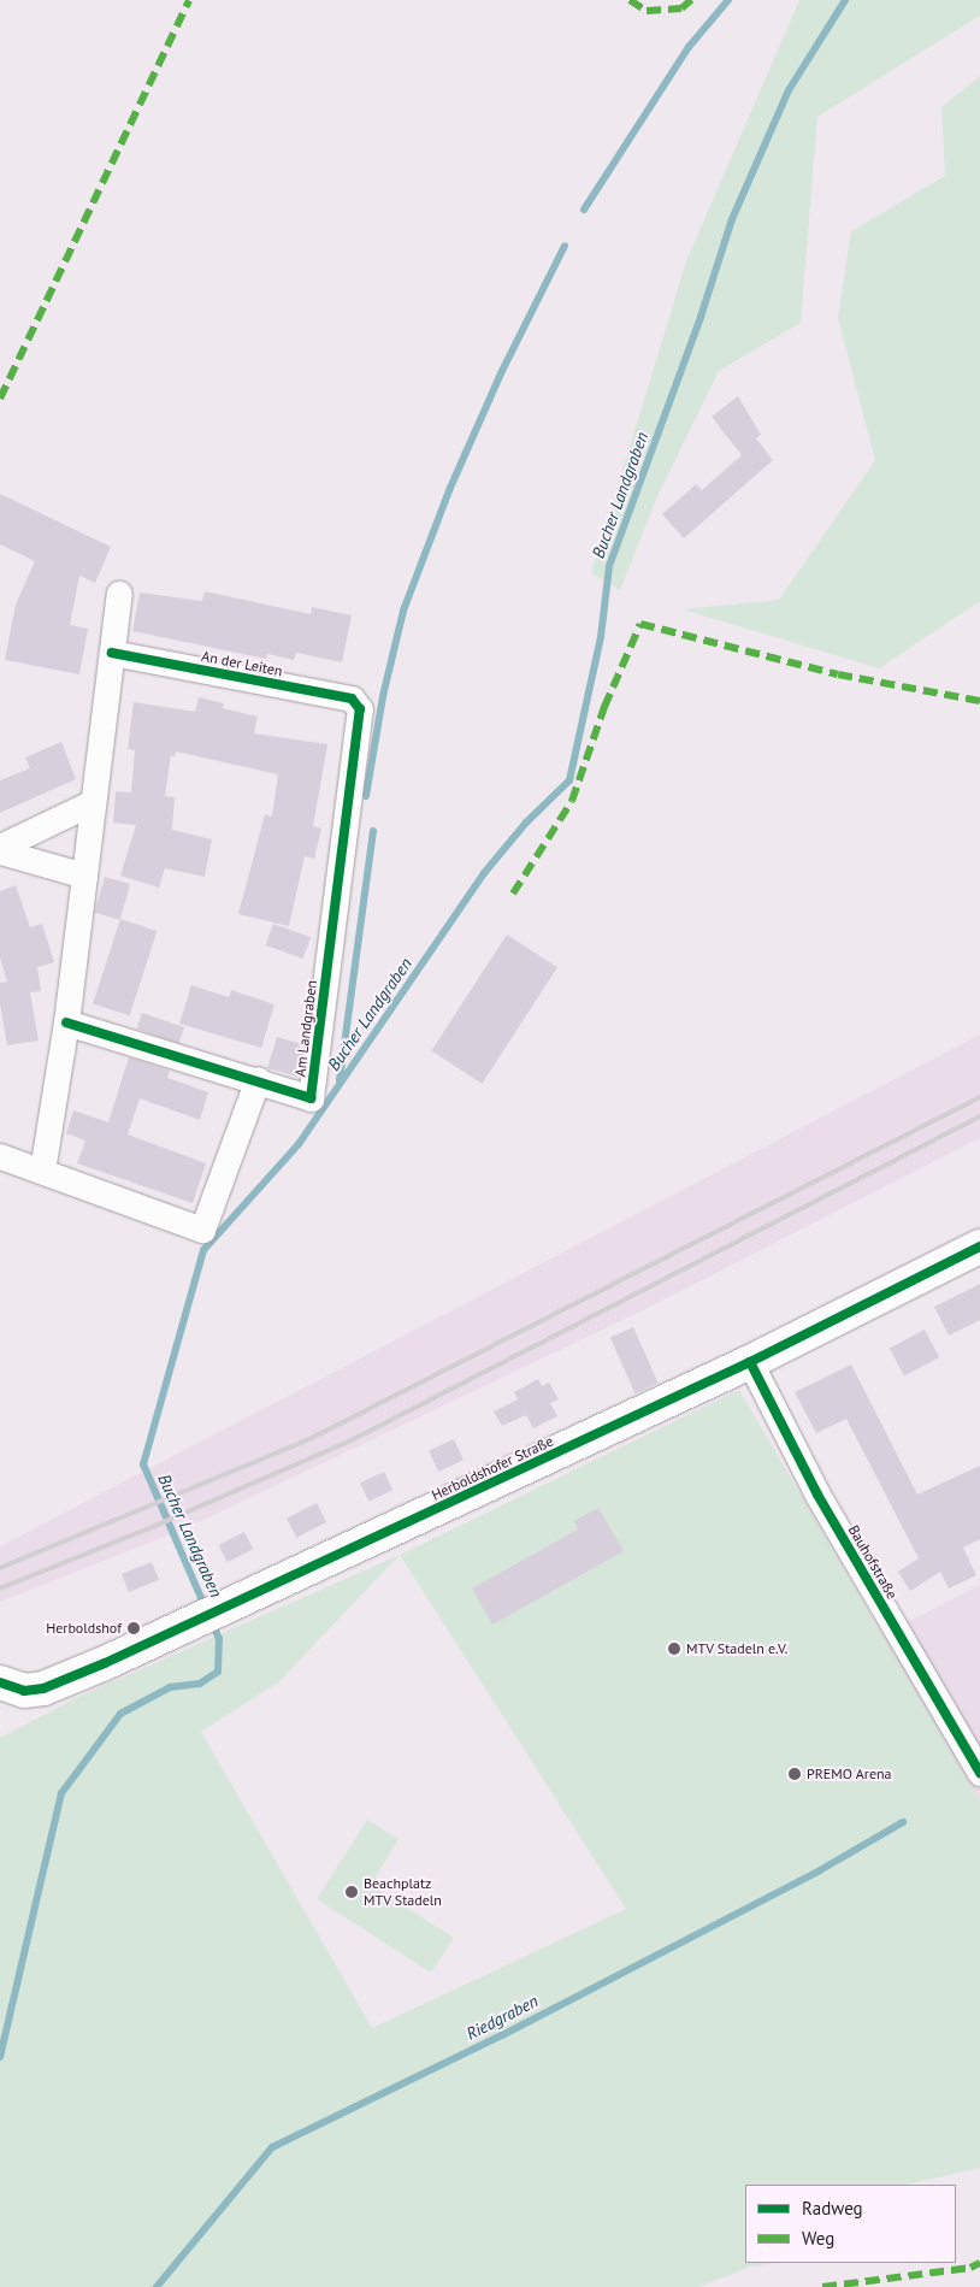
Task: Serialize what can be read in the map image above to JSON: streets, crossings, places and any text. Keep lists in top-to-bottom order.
{
  "streets": {
    "street": [
      "An der Leiten",
      "Am Landgraben",
      "Herboldshofer Straße",
      "Bauhofstraße"
    ]
  },
  "crossings": [
    ["An der Leiten", "Am Landgraben"],
    ["Herboldshofer Straße", "Bauhofstraße"]
  ],
  "water": ["Bucher Landgraben", "Riedgraben"],
  "places": [
    "Herboldshof",
    "MTV Stadeln e.V.",
    "PREMO Arena",
    "Beachplatz MTV Stadeln"
  ],
  "legend": ["Radweg", "Weg"]
}
